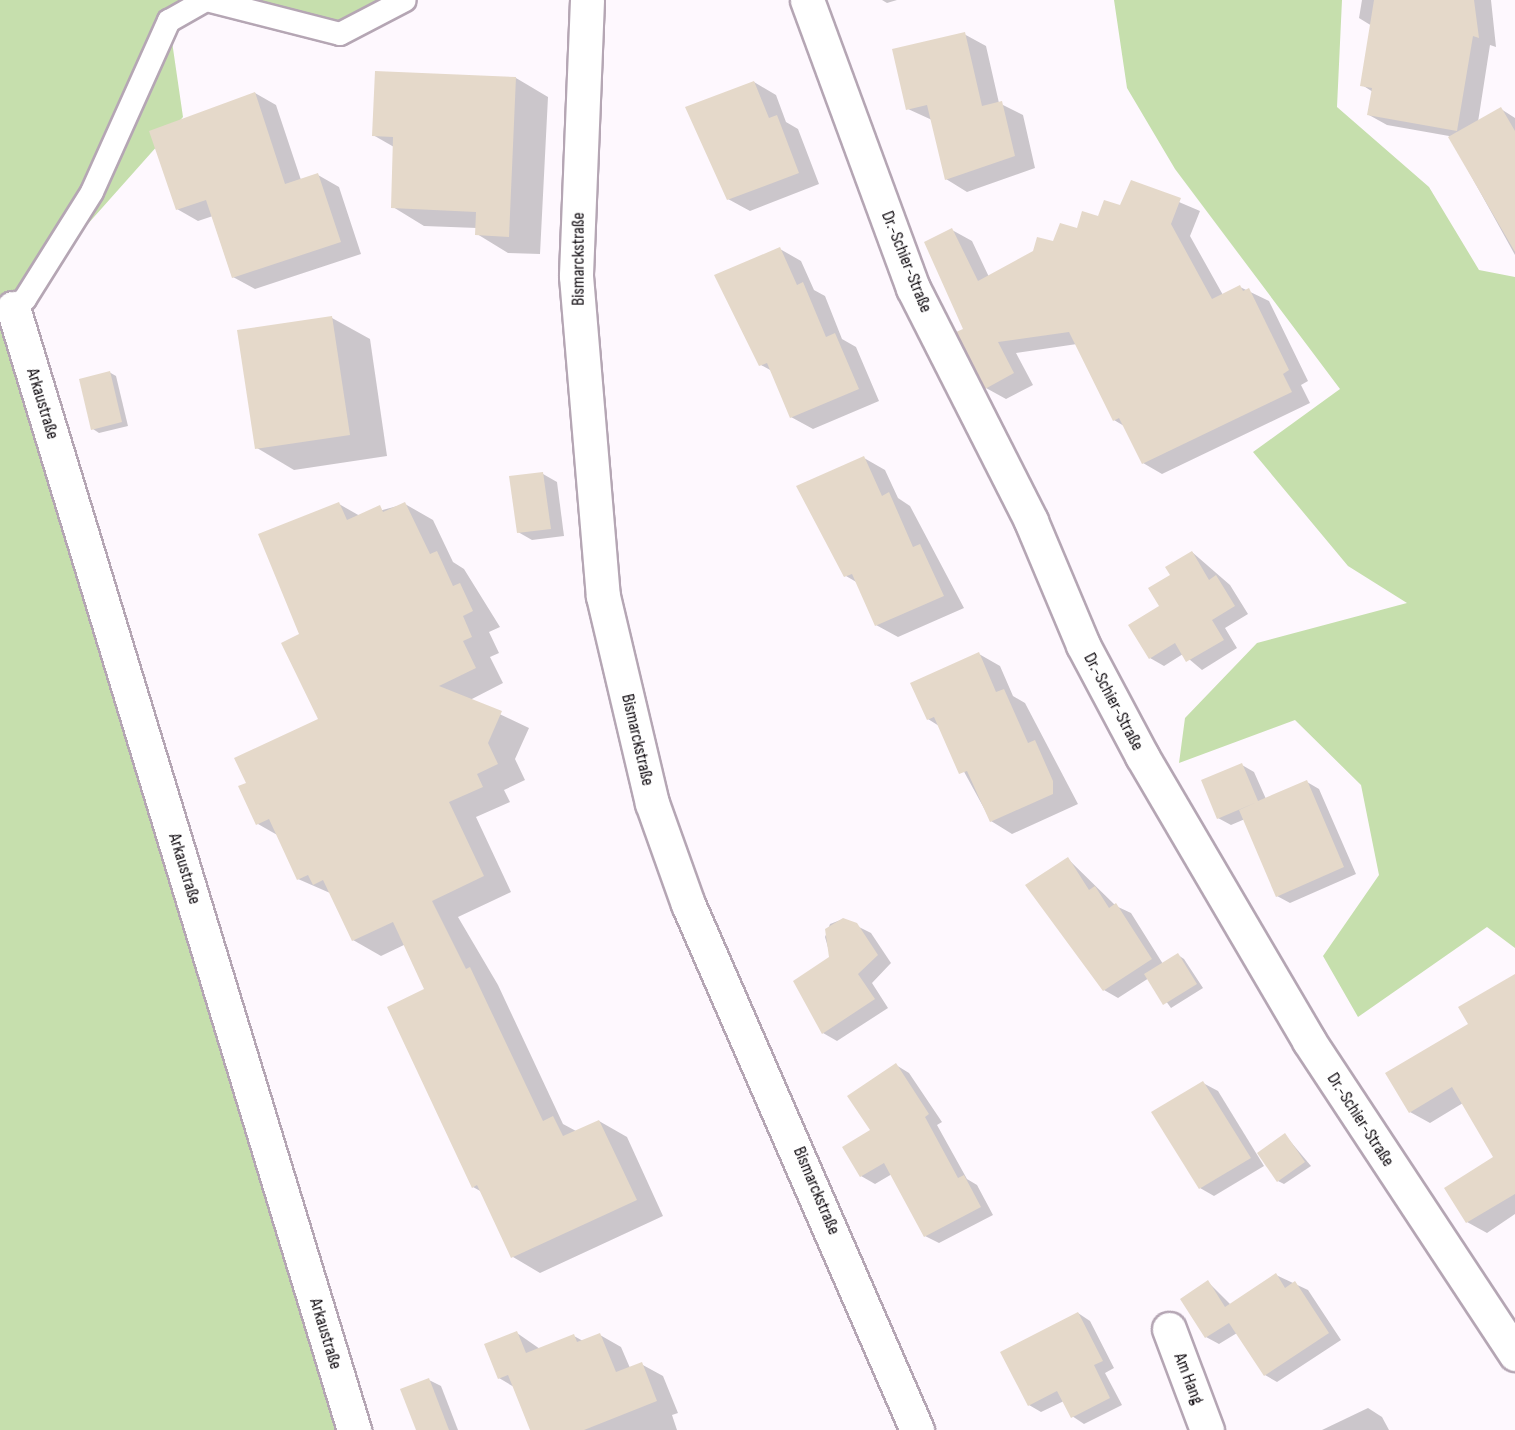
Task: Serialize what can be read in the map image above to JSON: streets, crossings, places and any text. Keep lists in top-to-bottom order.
{
  "streets": {
    "street": [
      "Bismarckstraße",
      "Dr.-Schier-Straße",
      "Arkaustraße",
      "Am Hang"
    ]
  }
}
